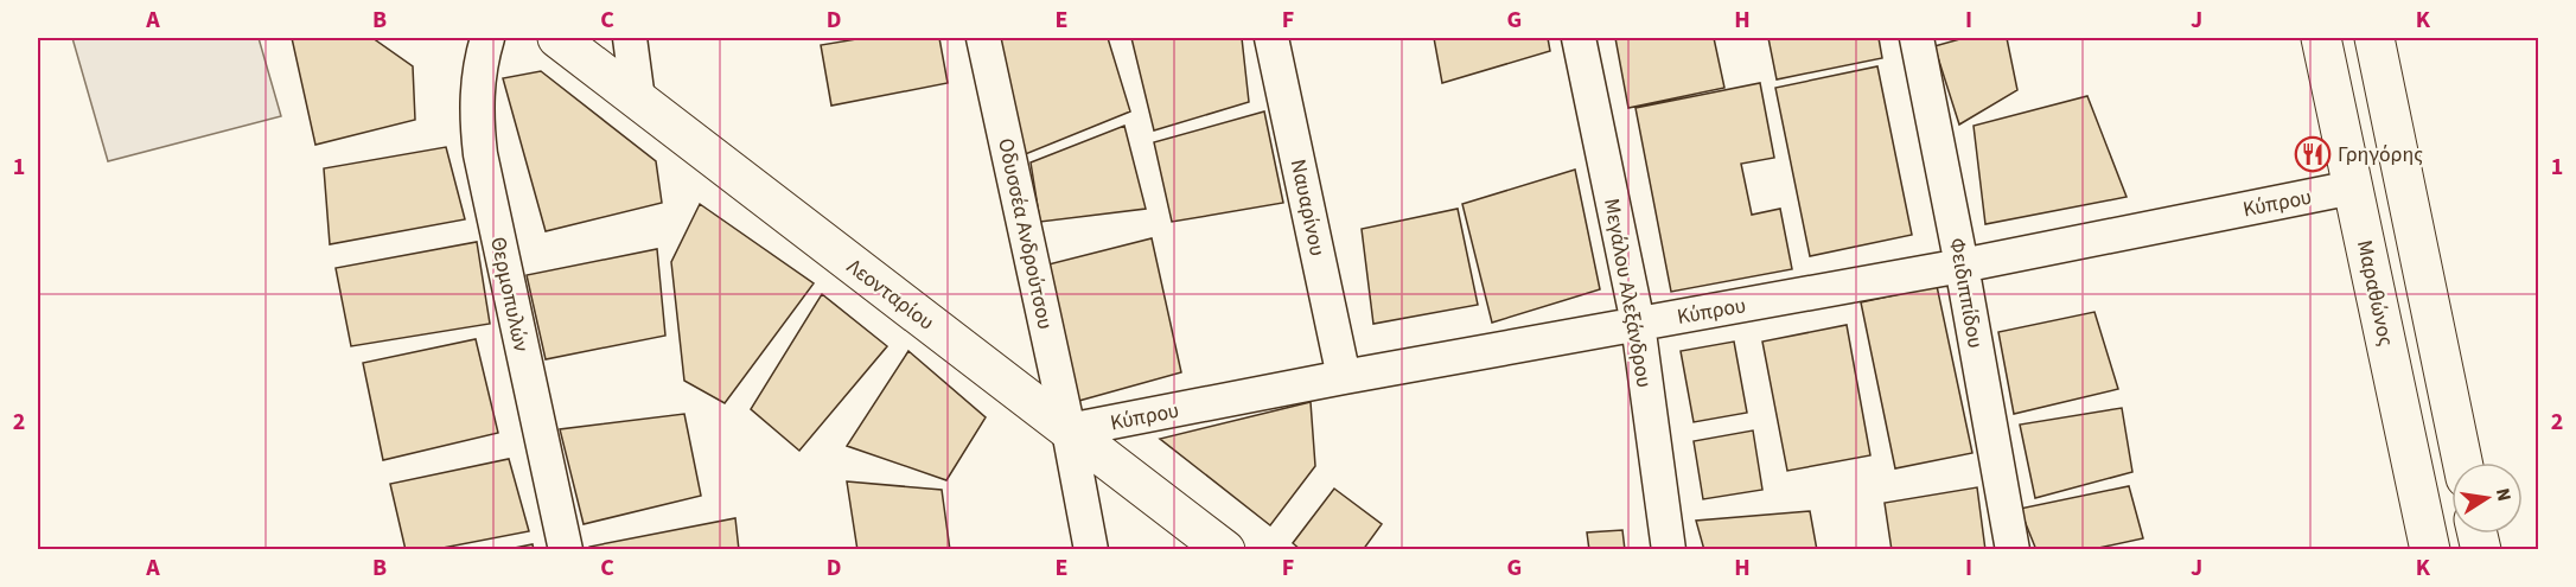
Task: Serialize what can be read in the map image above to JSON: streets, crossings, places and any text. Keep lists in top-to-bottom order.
{
  "streets": {
    "main road": ["Μαραθώνος", "Λεονταρίου"],
    "street": [
      "Κύπρου",
      "Ναυαρίνου",
      "Οδυσσέα Ανδρούτσου",
      "Μεγάλου Αλεξάνδρου",
      "Φειδιππίδου",
      "Θερμοπυλών"
    ]
  },
  "crossings": [
    ["Κύπρου", "Ναυαρίνου"],
    ["Κύπρου", "Οδυσσέα Ανδρούτσου"],
    ["Κύπρου", "Μεγάλου Αλεξάνδρου"],
    ["Κύπρου", "Φειδιππίδου"],
    ["Κύπρου", "Μαραθώνος"],
    ["Κύπρου", "Λεονταρίου"],
    ["Οδυσσέα Ανδρούτσου", "Λεονταρίου"]
  ],
  "places": {
    "restaurant": ["Γρηγόρης"]
  },
  "north": "right",
  "grid": {
    "columns": [
      "A",
      "B",
      "C",
      "D",
      "E",
      "F",
      "G",
      "H",
      "I",
      "J",
      "K"
    ],
    "rows": ["1", "2"]
  }
}
